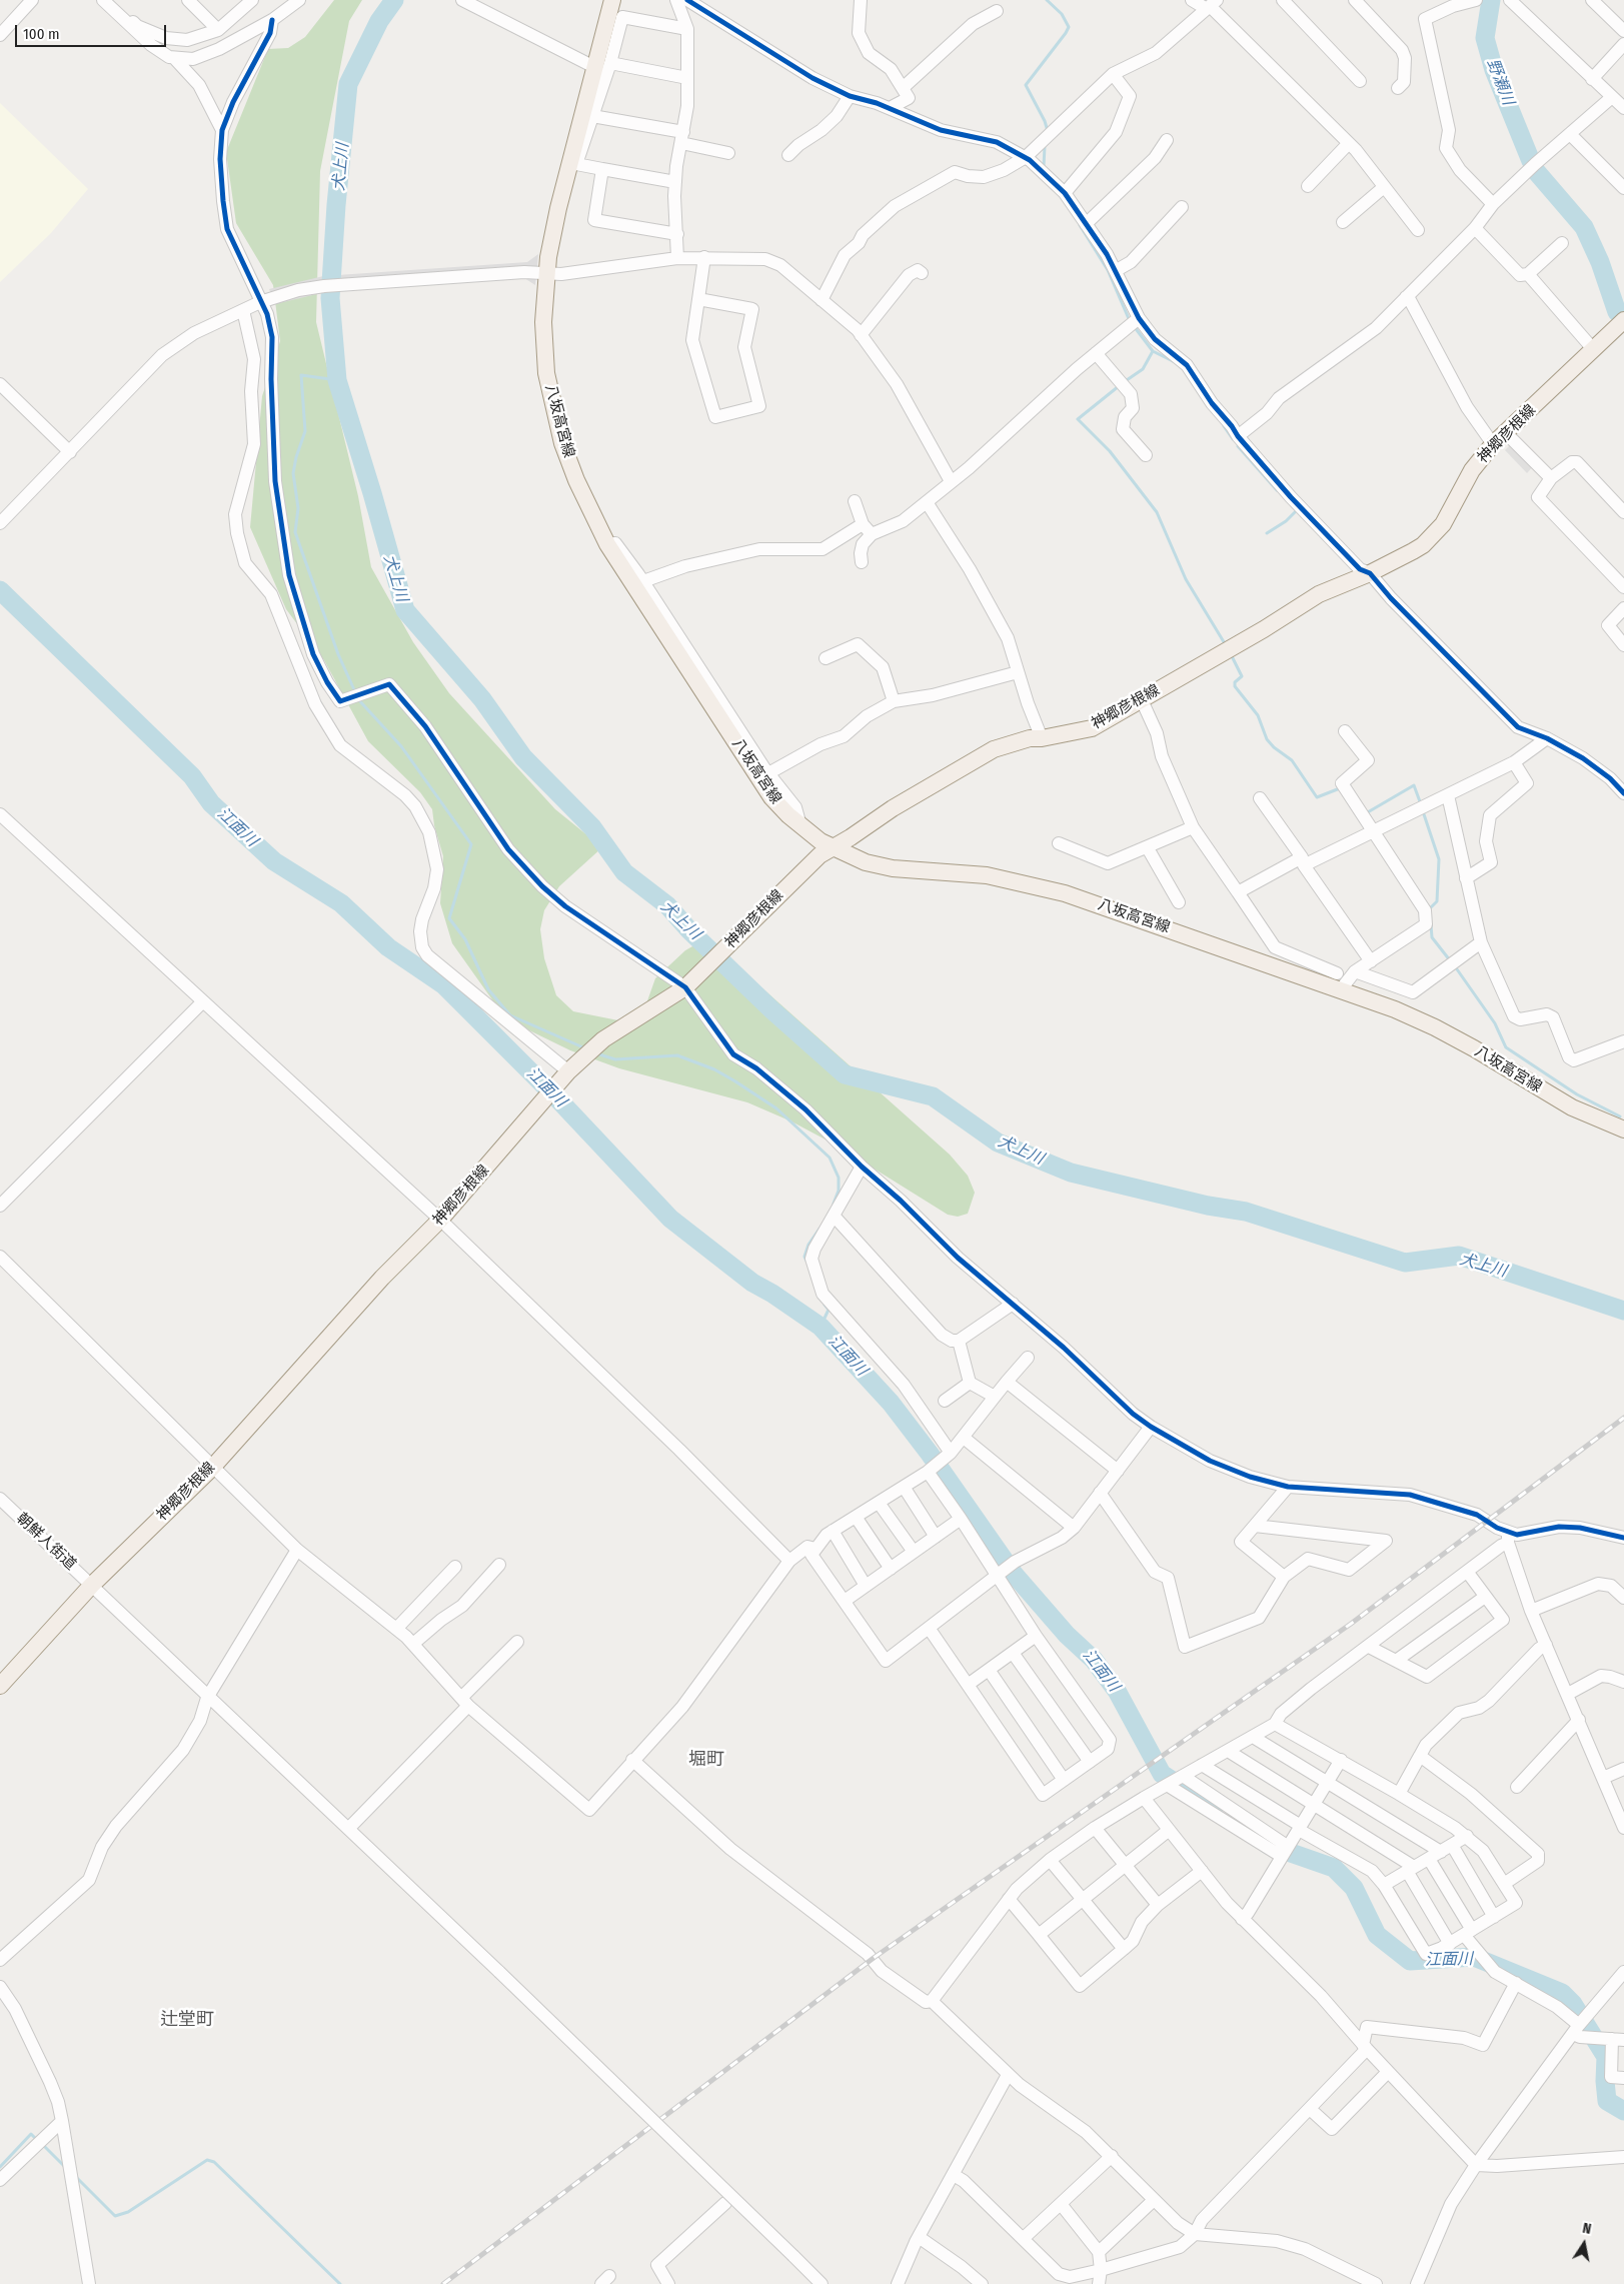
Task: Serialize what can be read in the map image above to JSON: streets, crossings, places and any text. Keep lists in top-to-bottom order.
{
  "streets": {
    "main road": ["八坂高宮線", "神郷彦根線"],
    "street": ["朝鮮人街道"]
  },
  "crossings": [
    ["八坂高宮線", "神郷彦根線"],
    ["神郷彦根線", "朝鮮人街道"]
  ],
  "districts": ["堀町", "辻堂町"],
  "water": ["野瀬川", "犬上川", "江面川"],
  "scale_bar": "100 m",
  "north": "top"
}
